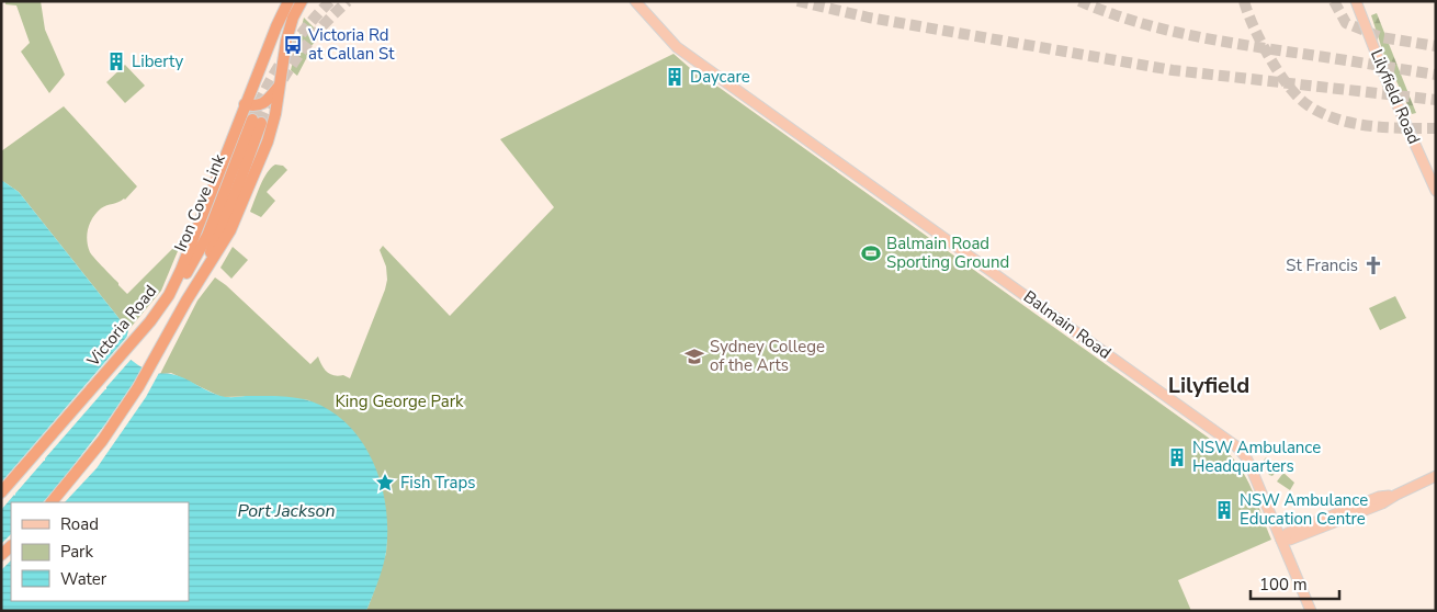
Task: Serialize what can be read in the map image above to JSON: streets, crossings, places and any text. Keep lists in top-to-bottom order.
{
  "streets": {
    "highway": ["Iron Cove Link", "Victoria Road"],
    "main road": ["Lilyfield Road", "Balmain Road"]
  },
  "crossings": [
    ["Iron Cove Link", "Victoria Road"]
  ],
  "districts": ["Lilyfield"],
  "water": ["Port Jackson"],
  "parks": ["King George Park"],
  "places": {
    "bus stop": ["Victoria Rd at Callan St"],
    "building": [
      "Liberty",
      "Daycare",
      "NSW Ambulance Headquarters",
      "NSW Ambulance Education Centre"
    ],
    "sports": ["Balmain Road Sporting Ground"],
    "church": ["St Francis"],
    "school or university": ["Sydney College of the Arts"],
    "place": ["Fish Traps"]
  },
  "legend": ["Road", "Park", "Water"],
  "scale_bar": "100 m"
}
